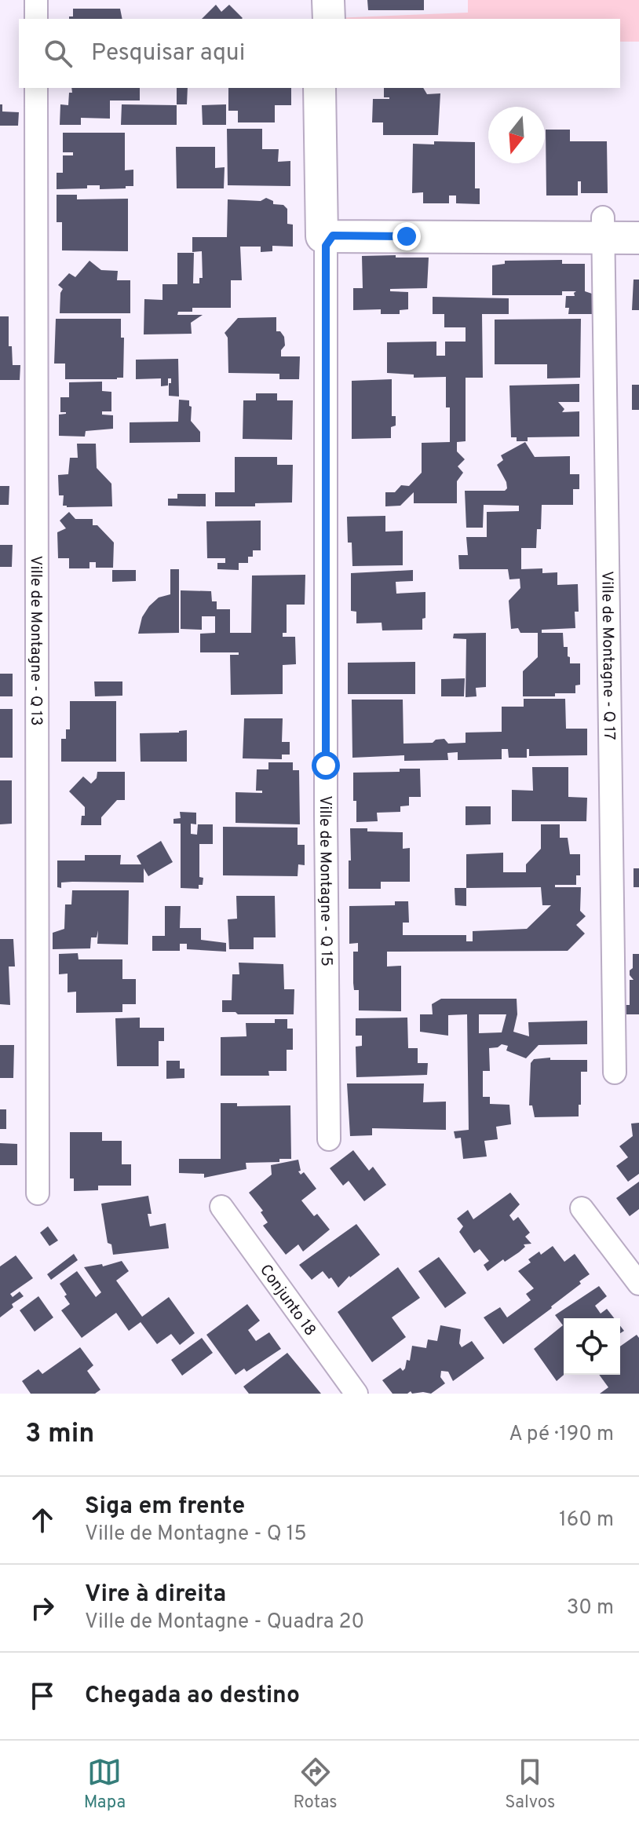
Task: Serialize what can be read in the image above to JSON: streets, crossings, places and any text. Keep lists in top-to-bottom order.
{
  "streets": {
    "street": [
      "Ville de Montagne - Q 13",
      "Ville de Montagne - Q 17",
      "Ville de Montagne - Q 15",
      "Conjunto 18"
    ]
  },
  "north": "bottom",
  "page": {
    "search": "Pesquisar aqui",
    "heading": ["3 min", "A pé · 190 m"],
    "list": [
      ["Siga em frente", "Ville de Montagne - Q 15", "160 m"],
      ["Vire à direita", "Ville de Montagne - Quadra 20", "30 m"],
      "Chegada ao destino"
    ],
    "nav": ["Mapa", "Rotas", "Salvos"]
  }
}
